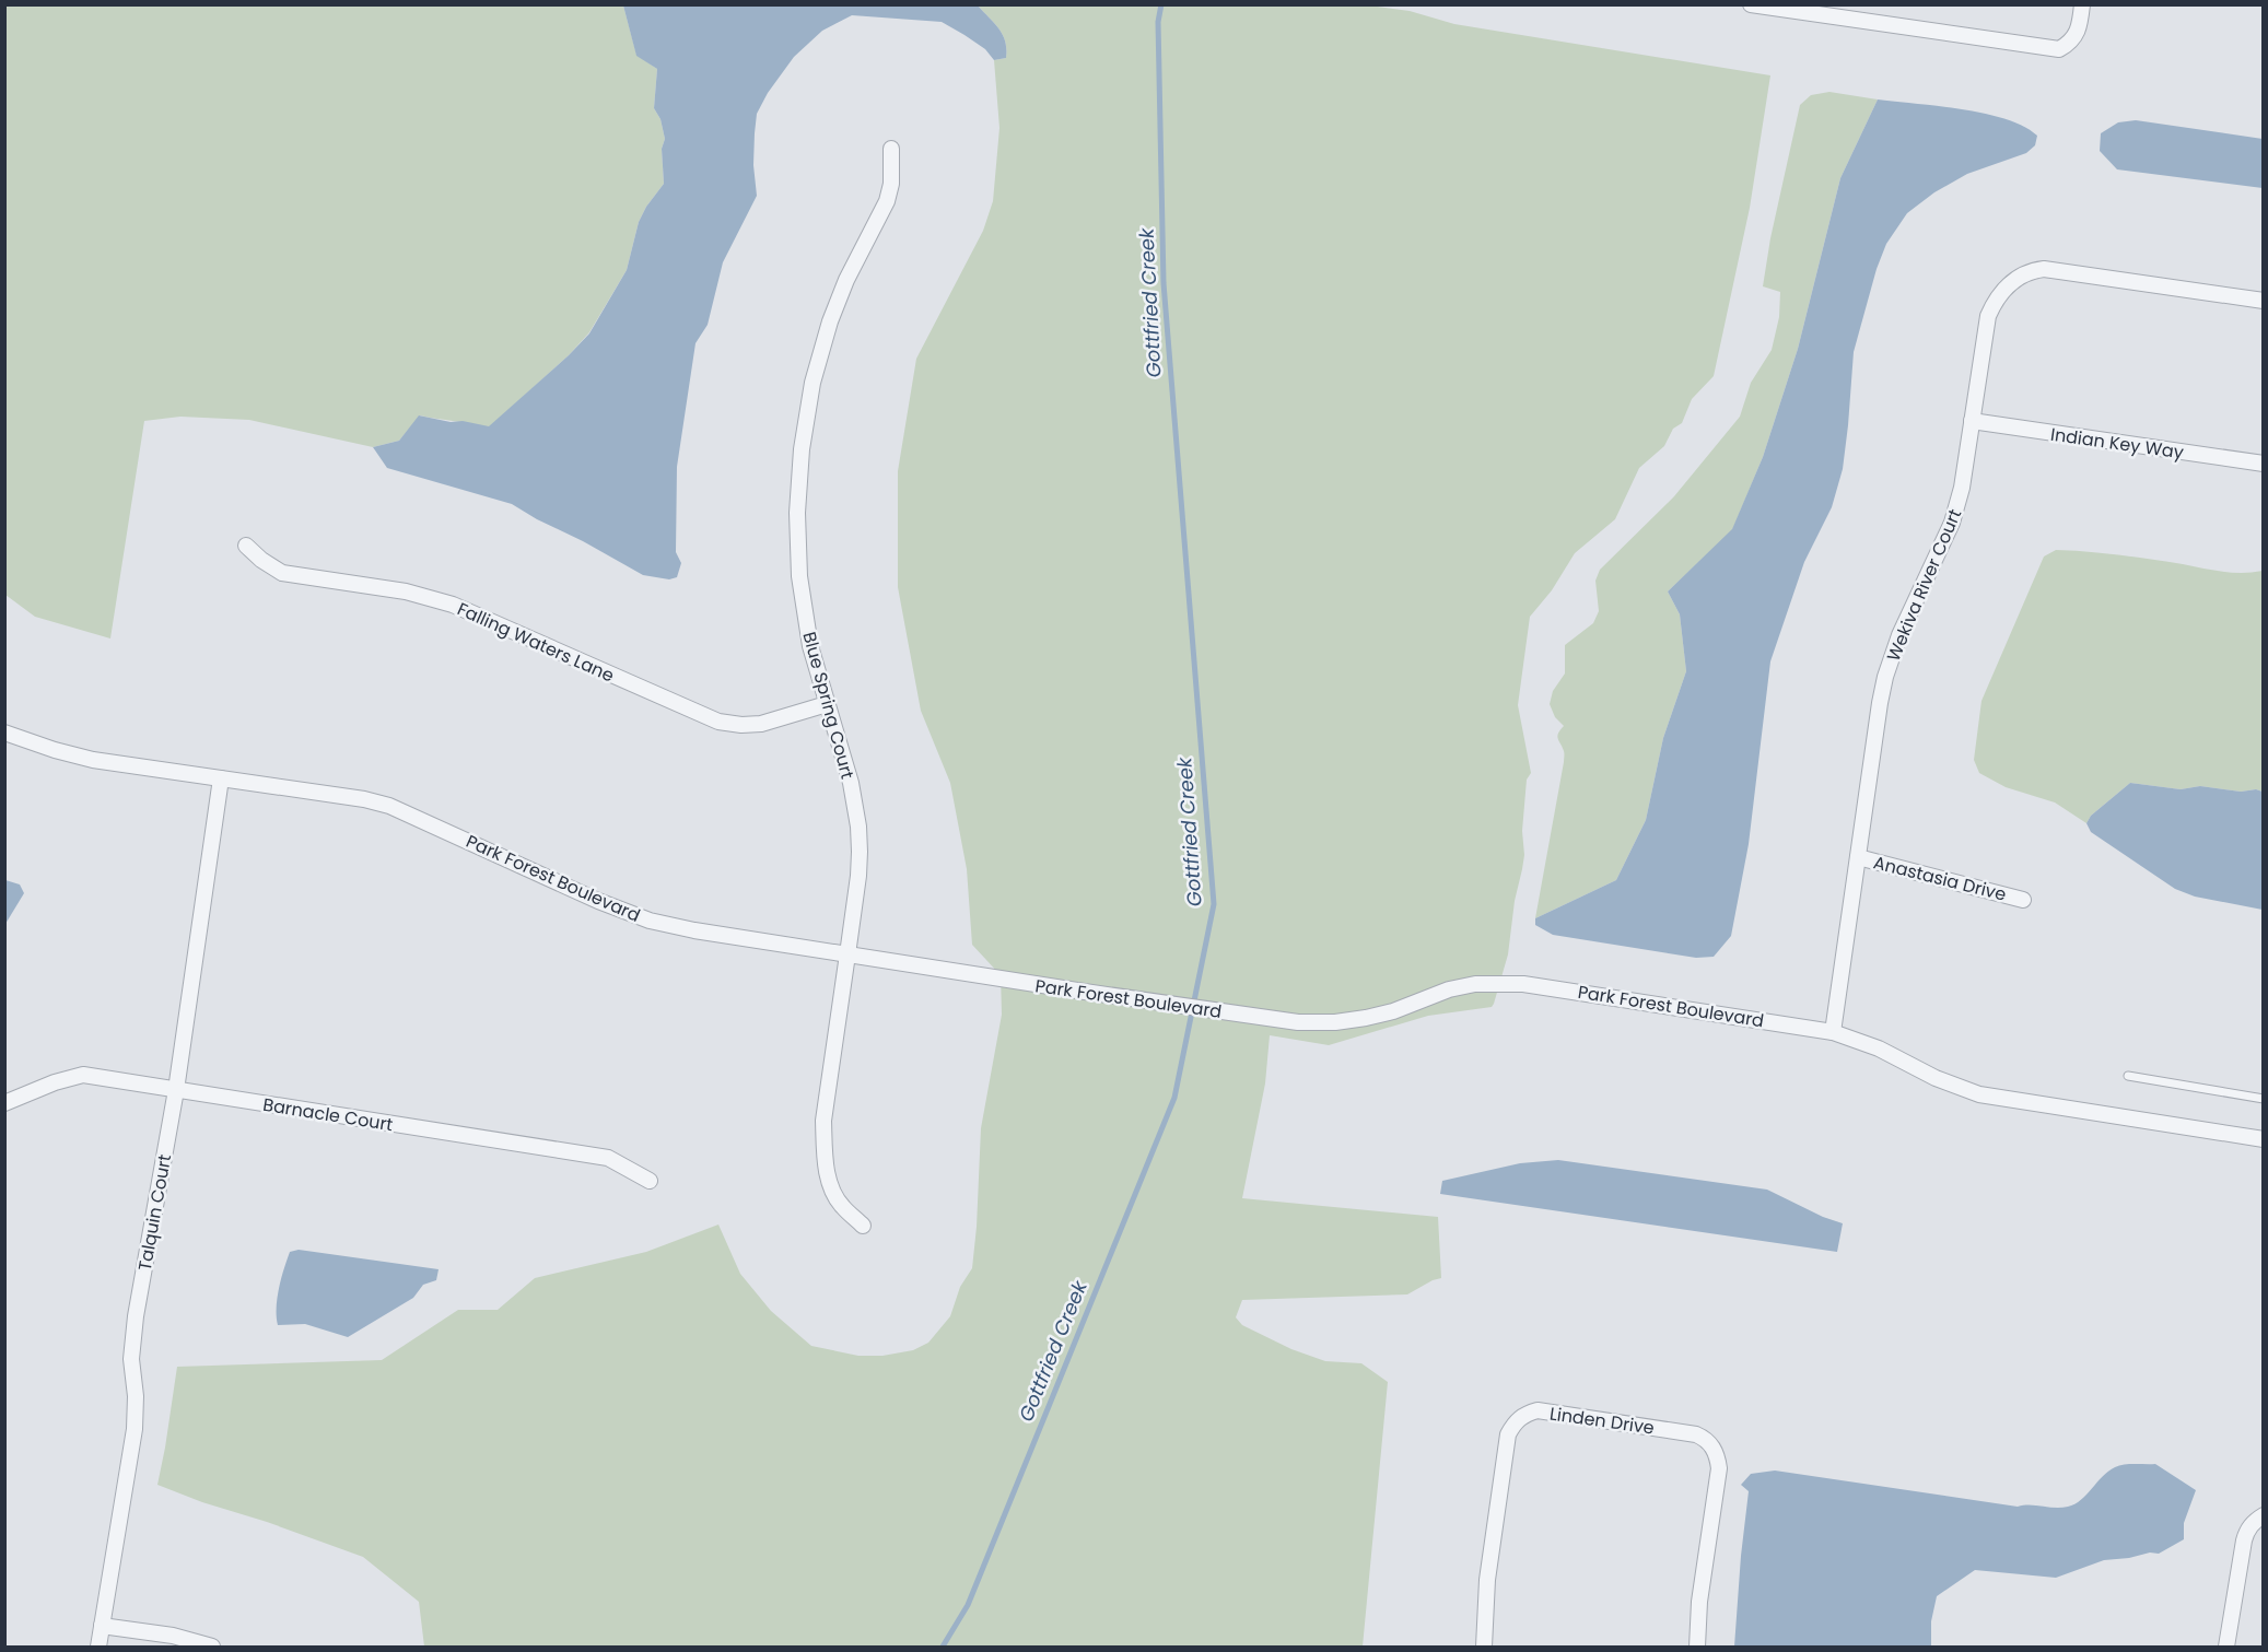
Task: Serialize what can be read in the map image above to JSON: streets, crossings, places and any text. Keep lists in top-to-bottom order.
{
  "streets": {
    "street": [
      "Indian Key Way",
      "Wekiva River Court",
      "Falling Waters Lane",
      "Blue Spring Court",
      "Park Forest Boulevard",
      "Anastasia Drive",
      "Barnacle Court",
      "Talquin Court",
      "Linden Drive"
    ]
  },
  "crossings": [
    ["Indian Key Way", "Wekiva River Court"],
    ["Wekiva River Court", "Park Forest Boulevard"],
    ["Wekiva River Court", "Anastasia Drive"],
    ["Falling Waters Lane", "Blue Spring Court"],
    ["Blue Spring Court", "Park Forest Boulevard"],
    ["Park Forest Boulevard", "Talquin Court"],
    ["Barnacle Court", "Talquin Court"]
  ],
  "water": ["Gottfried Creek"]
}
